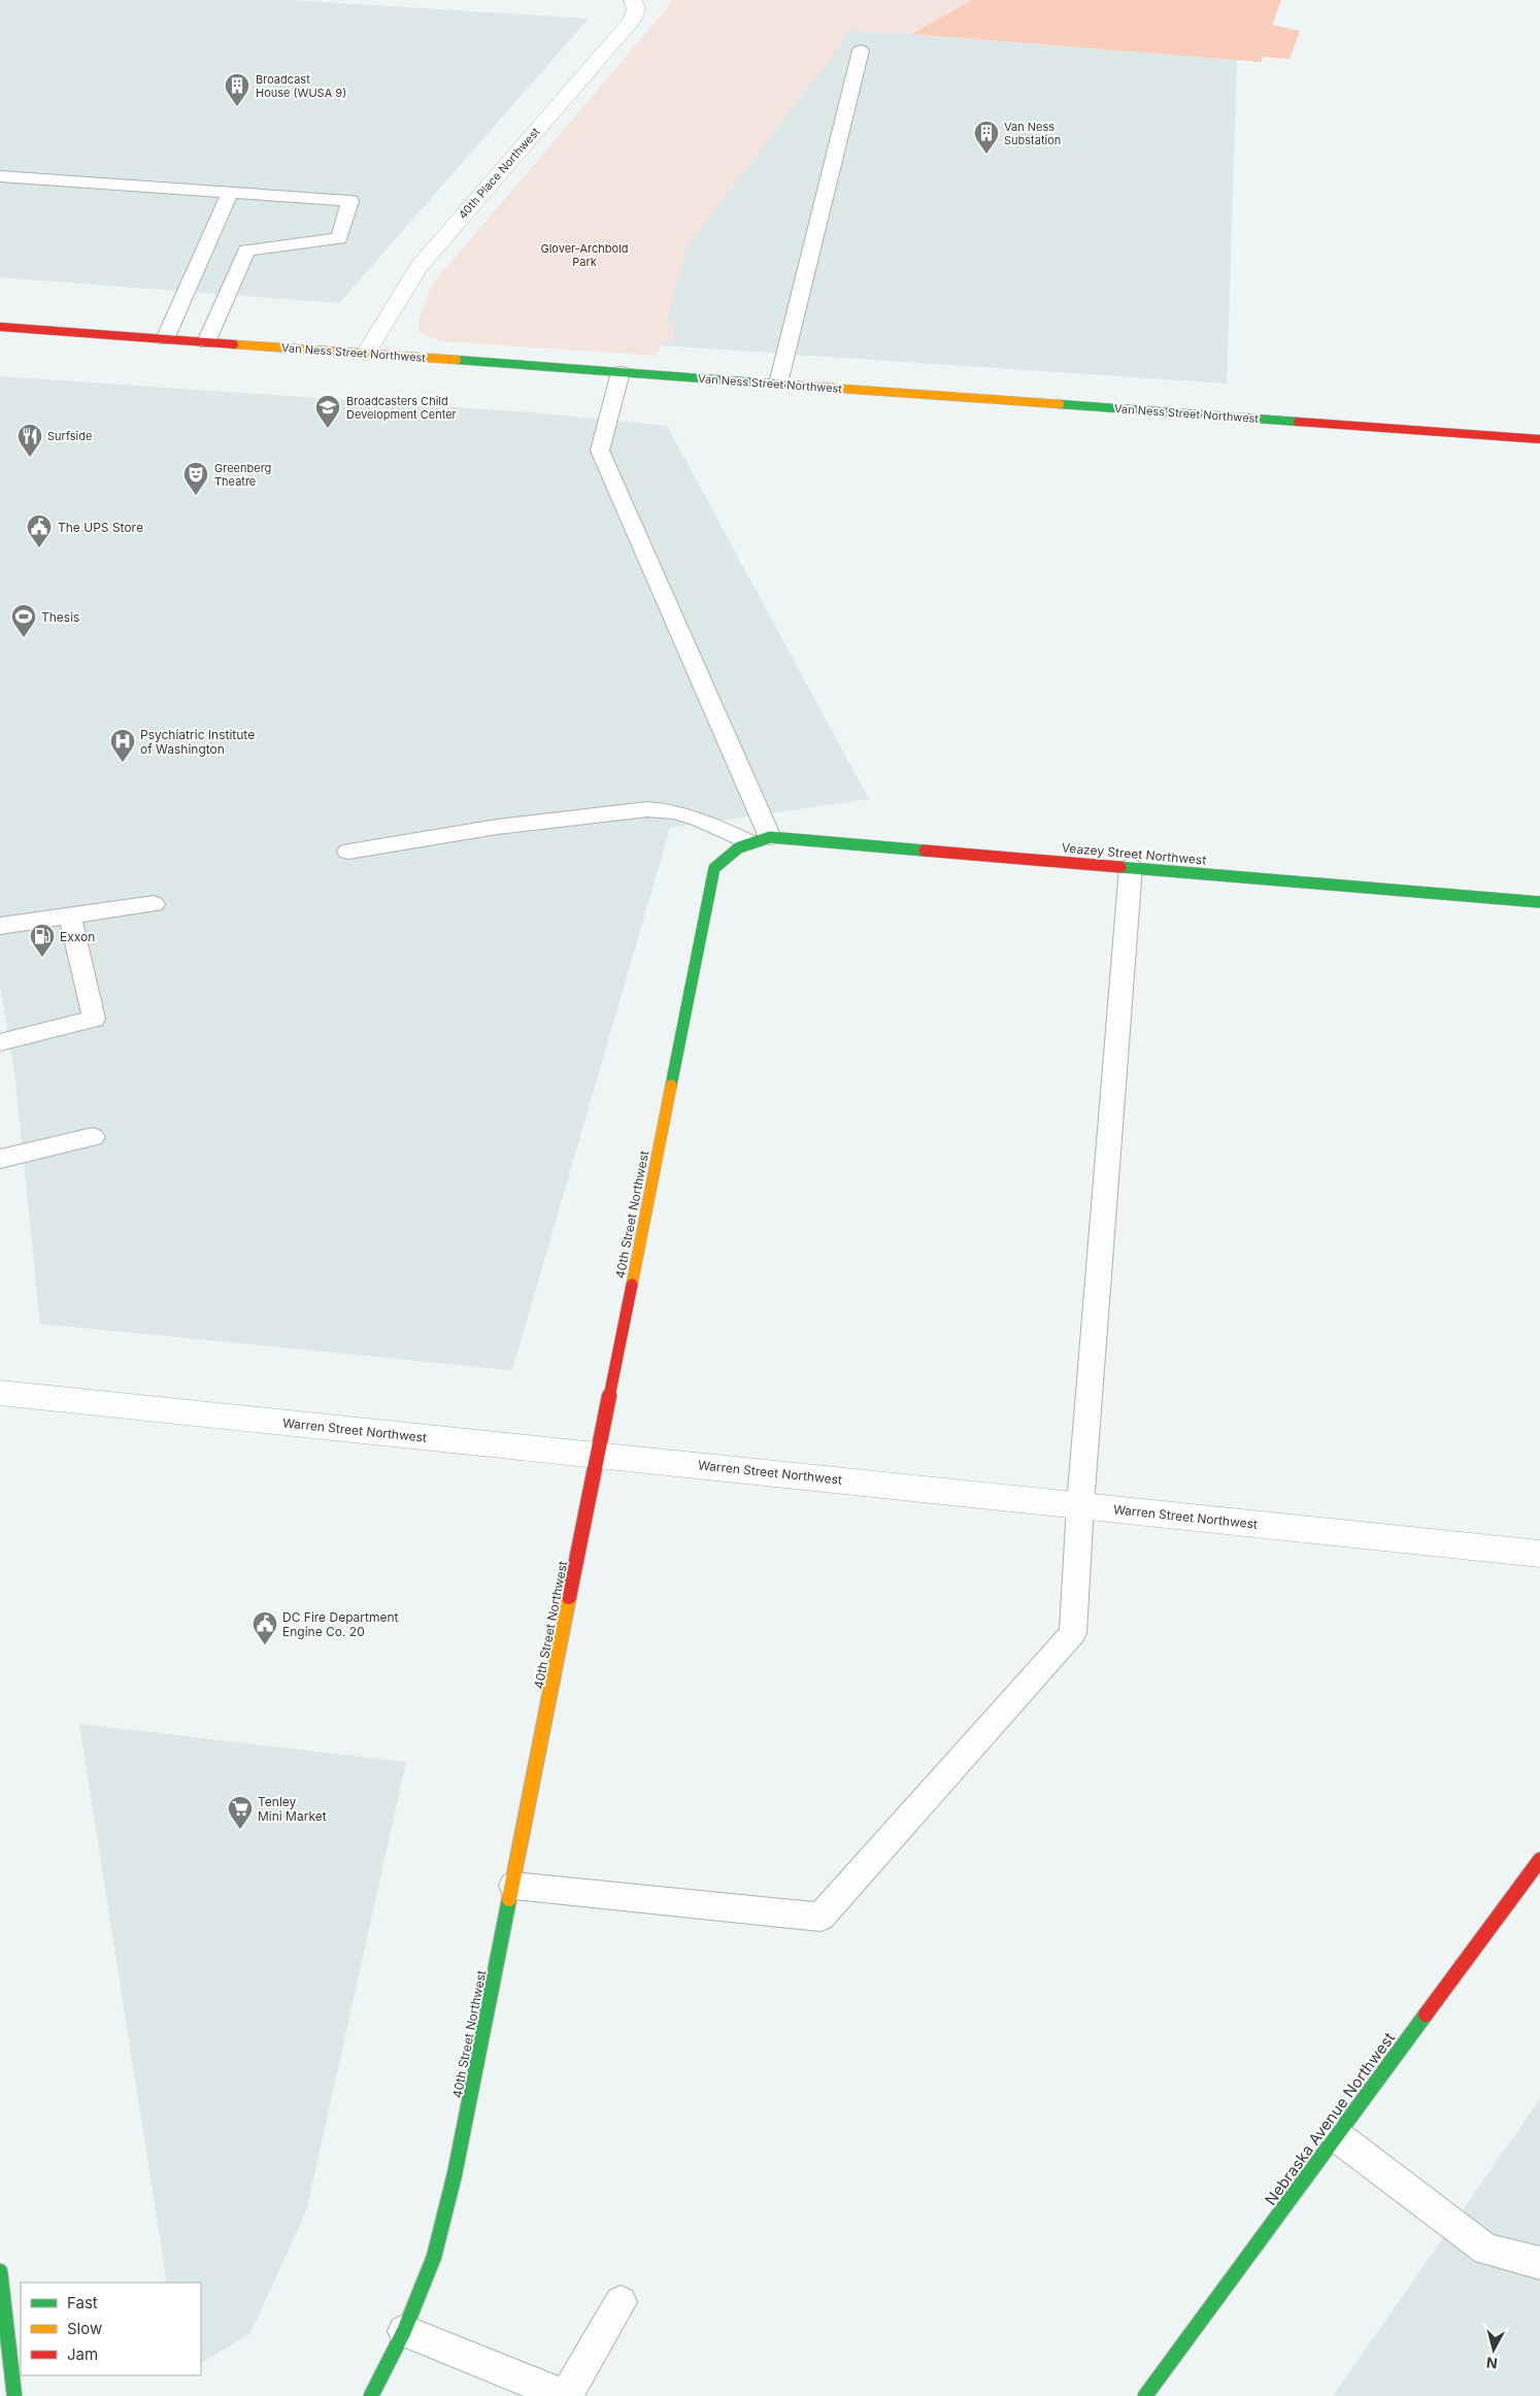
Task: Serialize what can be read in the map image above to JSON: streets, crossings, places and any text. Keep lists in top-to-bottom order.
{
  "streets": {
    "main road": [
      "Van Ness Street Northwest",
      "Veazey Street Northwest",
      "40th Street Northwest",
      "Nebraska Avenue Northwest"
    ],
    "street": ["40th Place Northwest", "Warren Street Northwest"]
  },
  "crossings": [
    ["40th Place Northwest", "Van Ness Street Northwest"],
    ["Veazey Street Northwest", "40th Street Northwest"],
    ["40th Street Northwest", "Warren Street Northwest"]
  ],
  "parks": ["Glover-Archbold Park"],
  "places": {
    "building": ["Broadcast House (WUSA 9)", "Van Ness Substation"],
    "school or university": ["Broadcasters Child Development Center"],
    "restaurant": ["Surfside"],
    "theatre": ["Greenberg Theatre"],
    "public building": ["The UPS Store", "DC Fire Department Engine Co. 20"],
    "sports": ["Thesis"],
    "hospital": ["Psychiatric Institute of Washington"],
    "fuel station": ["Exxon"],
    "supermarket": ["Tenley Mini Market"]
  },
  "legend": ["Fast", "Slow", "Jam"],
  "north": "bottom"
}
